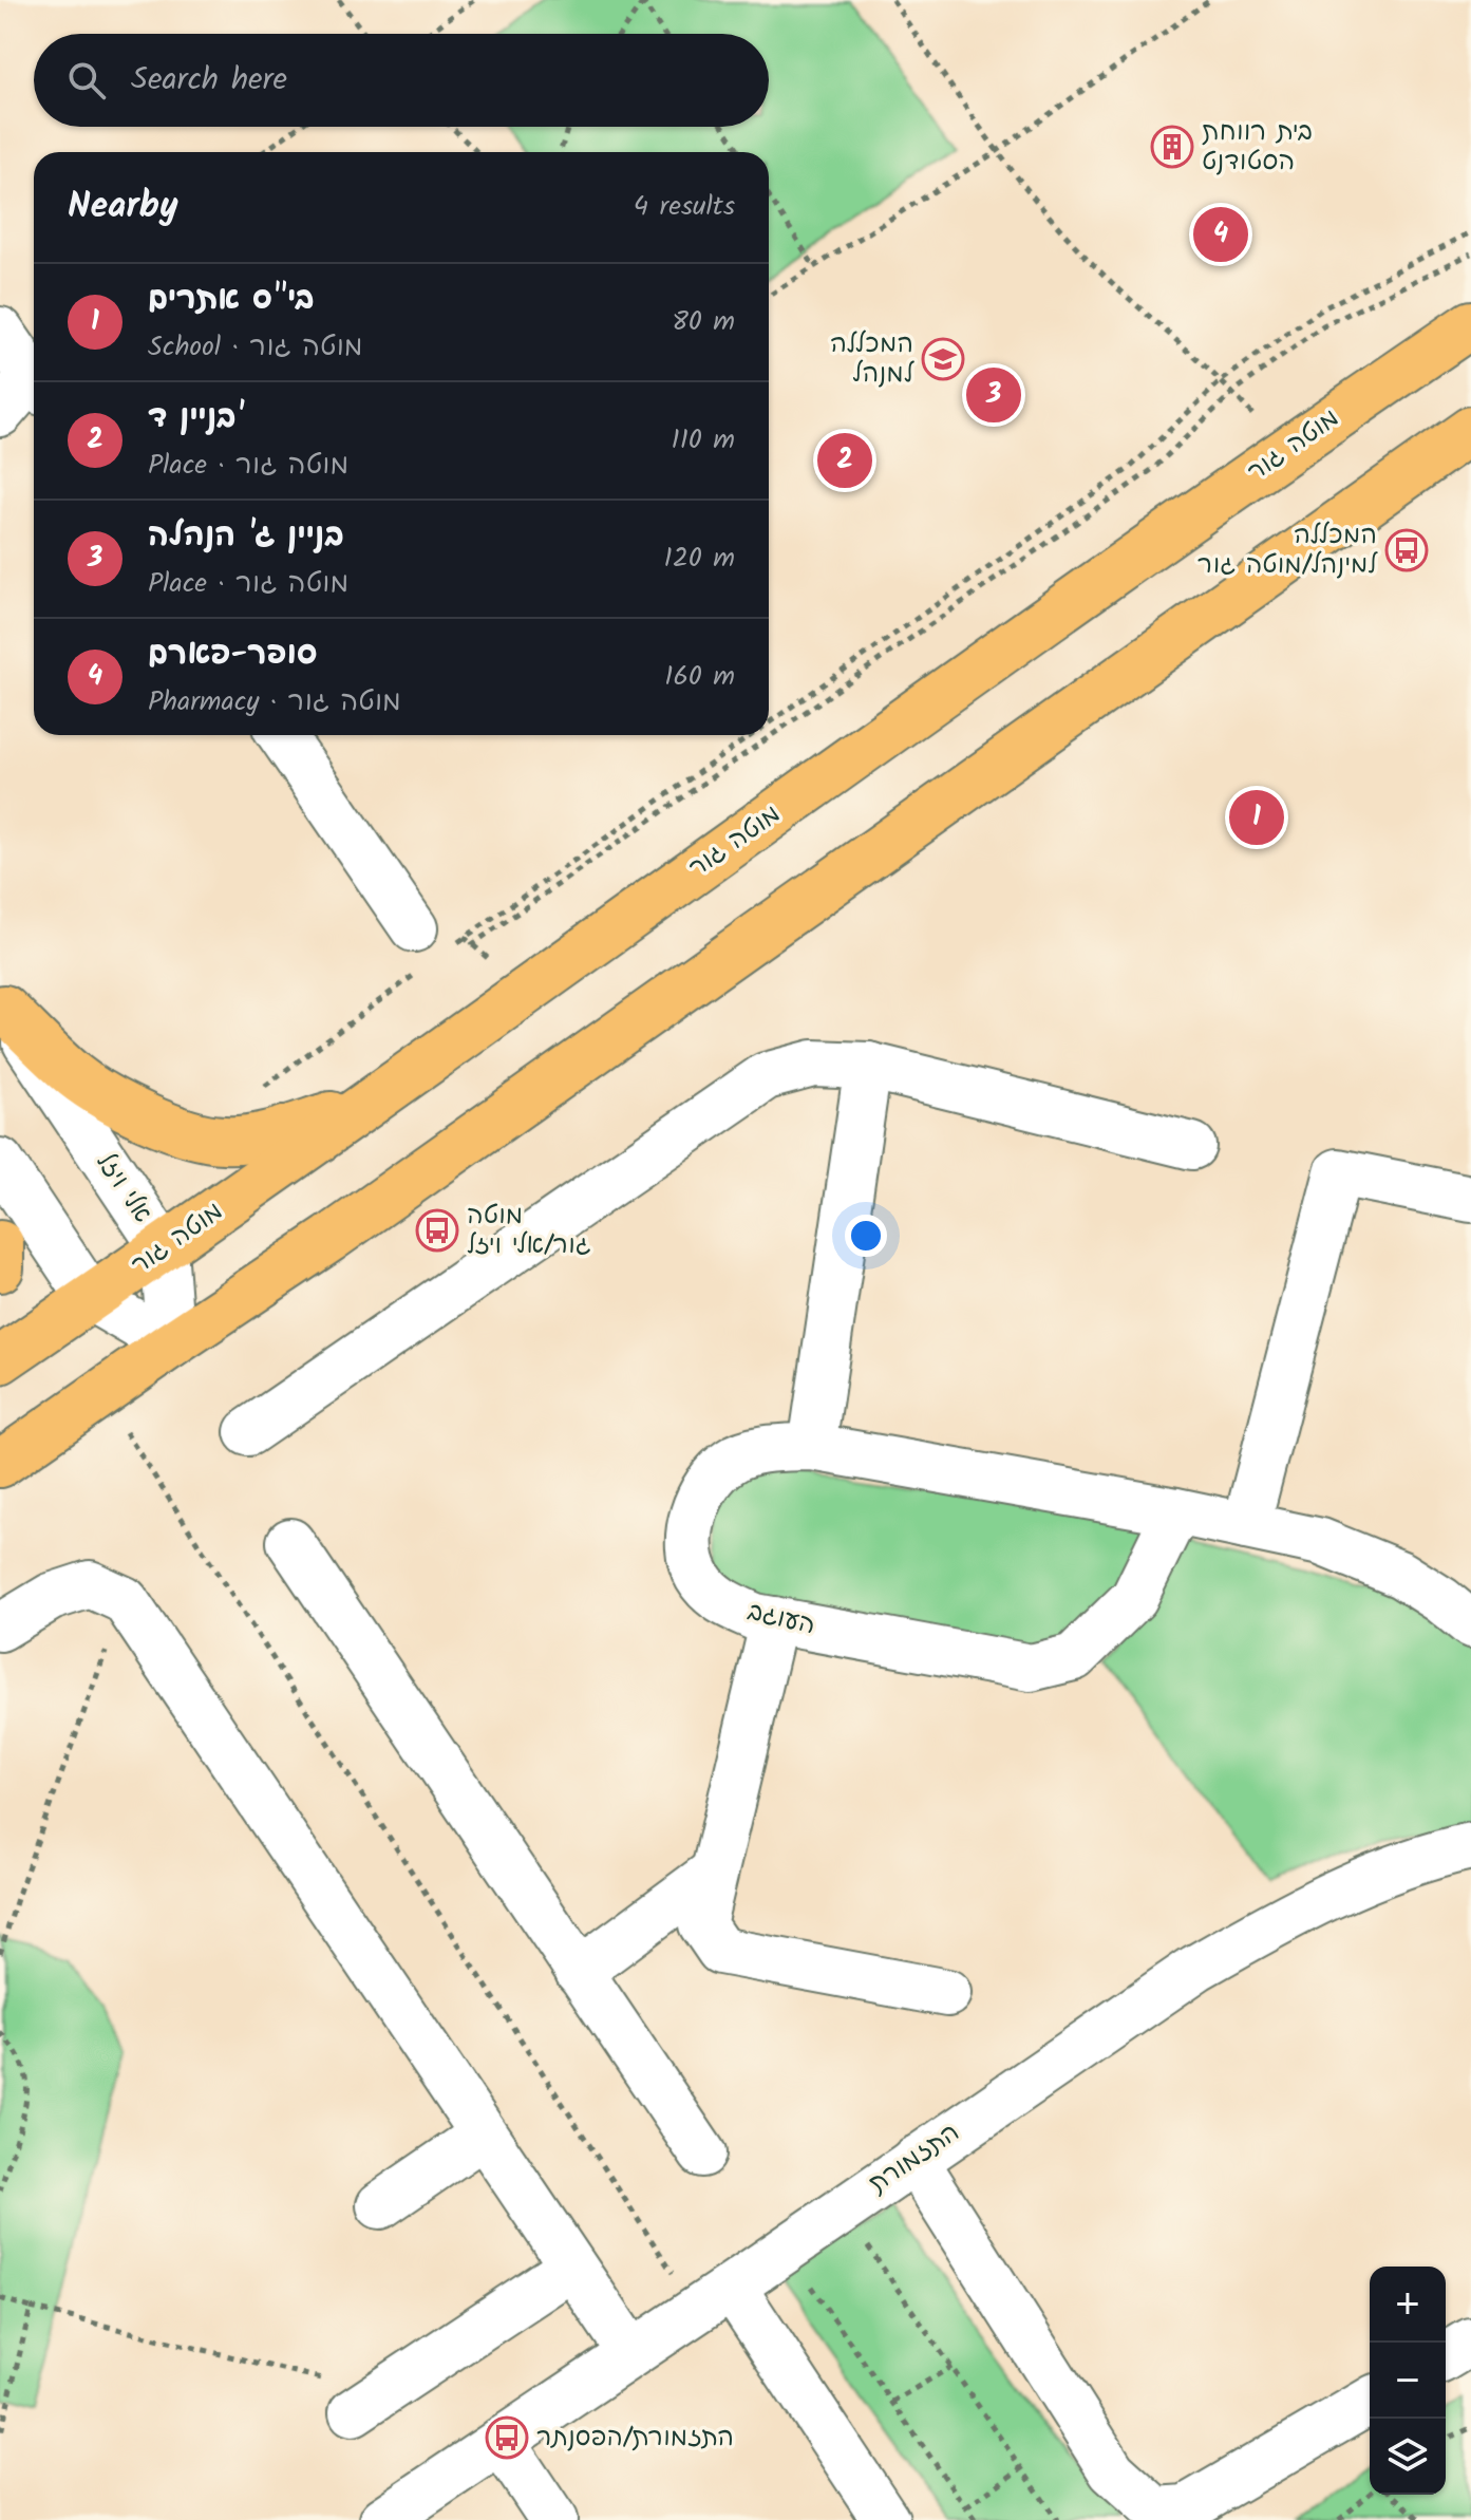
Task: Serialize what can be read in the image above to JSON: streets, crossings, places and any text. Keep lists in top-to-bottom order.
{
  "streets": {
    "main road": ["מוטה גור"],
    "street": ["אלי ויזל", "העוגב", "התזמורת"]
  },
  "crossings": [
    ["מוטה גור", "אלי ויזל"]
  ],
  "places": {
    "building": ["בית רווחת הסטודנט"],
    "school or university": ["המכללה למנהל"],
    "bus stop": ["המכללה למינהל/מוטה גור", "מוטה גור/אלי ויזל", "התזמורת/הפסנתר"]
  },
  "page": {
    "search": "Search here",
    "heading": ["Nearby", "4 results"],
    "pins": [
      "4",
      "3",
      "2",
      "1"
    ],
    "list": [
      {
        "mark": "1",
        "name": "בי\"ס אתרים",
        "note": "School · מוטה גור",
        "value": "80 m"
      },
      {
        "mark": "2",
        "name": "בניין ד'",
        "note": "Place · מוטה גור",
        "value": "110 m"
      },
      {
        "mark": "3",
        "name": "בניין ג' הנהלה",
        "note": "Place · מוטה גור",
        "value": "120 m"
      },
      {
        "mark": "4",
        "name": "סופר-פארם",
        "note": "Pharmacy · מוטה גור",
        "value": "160 m"
      }
    ],
    "map_buttons": ["+", "−"]
  }
}
